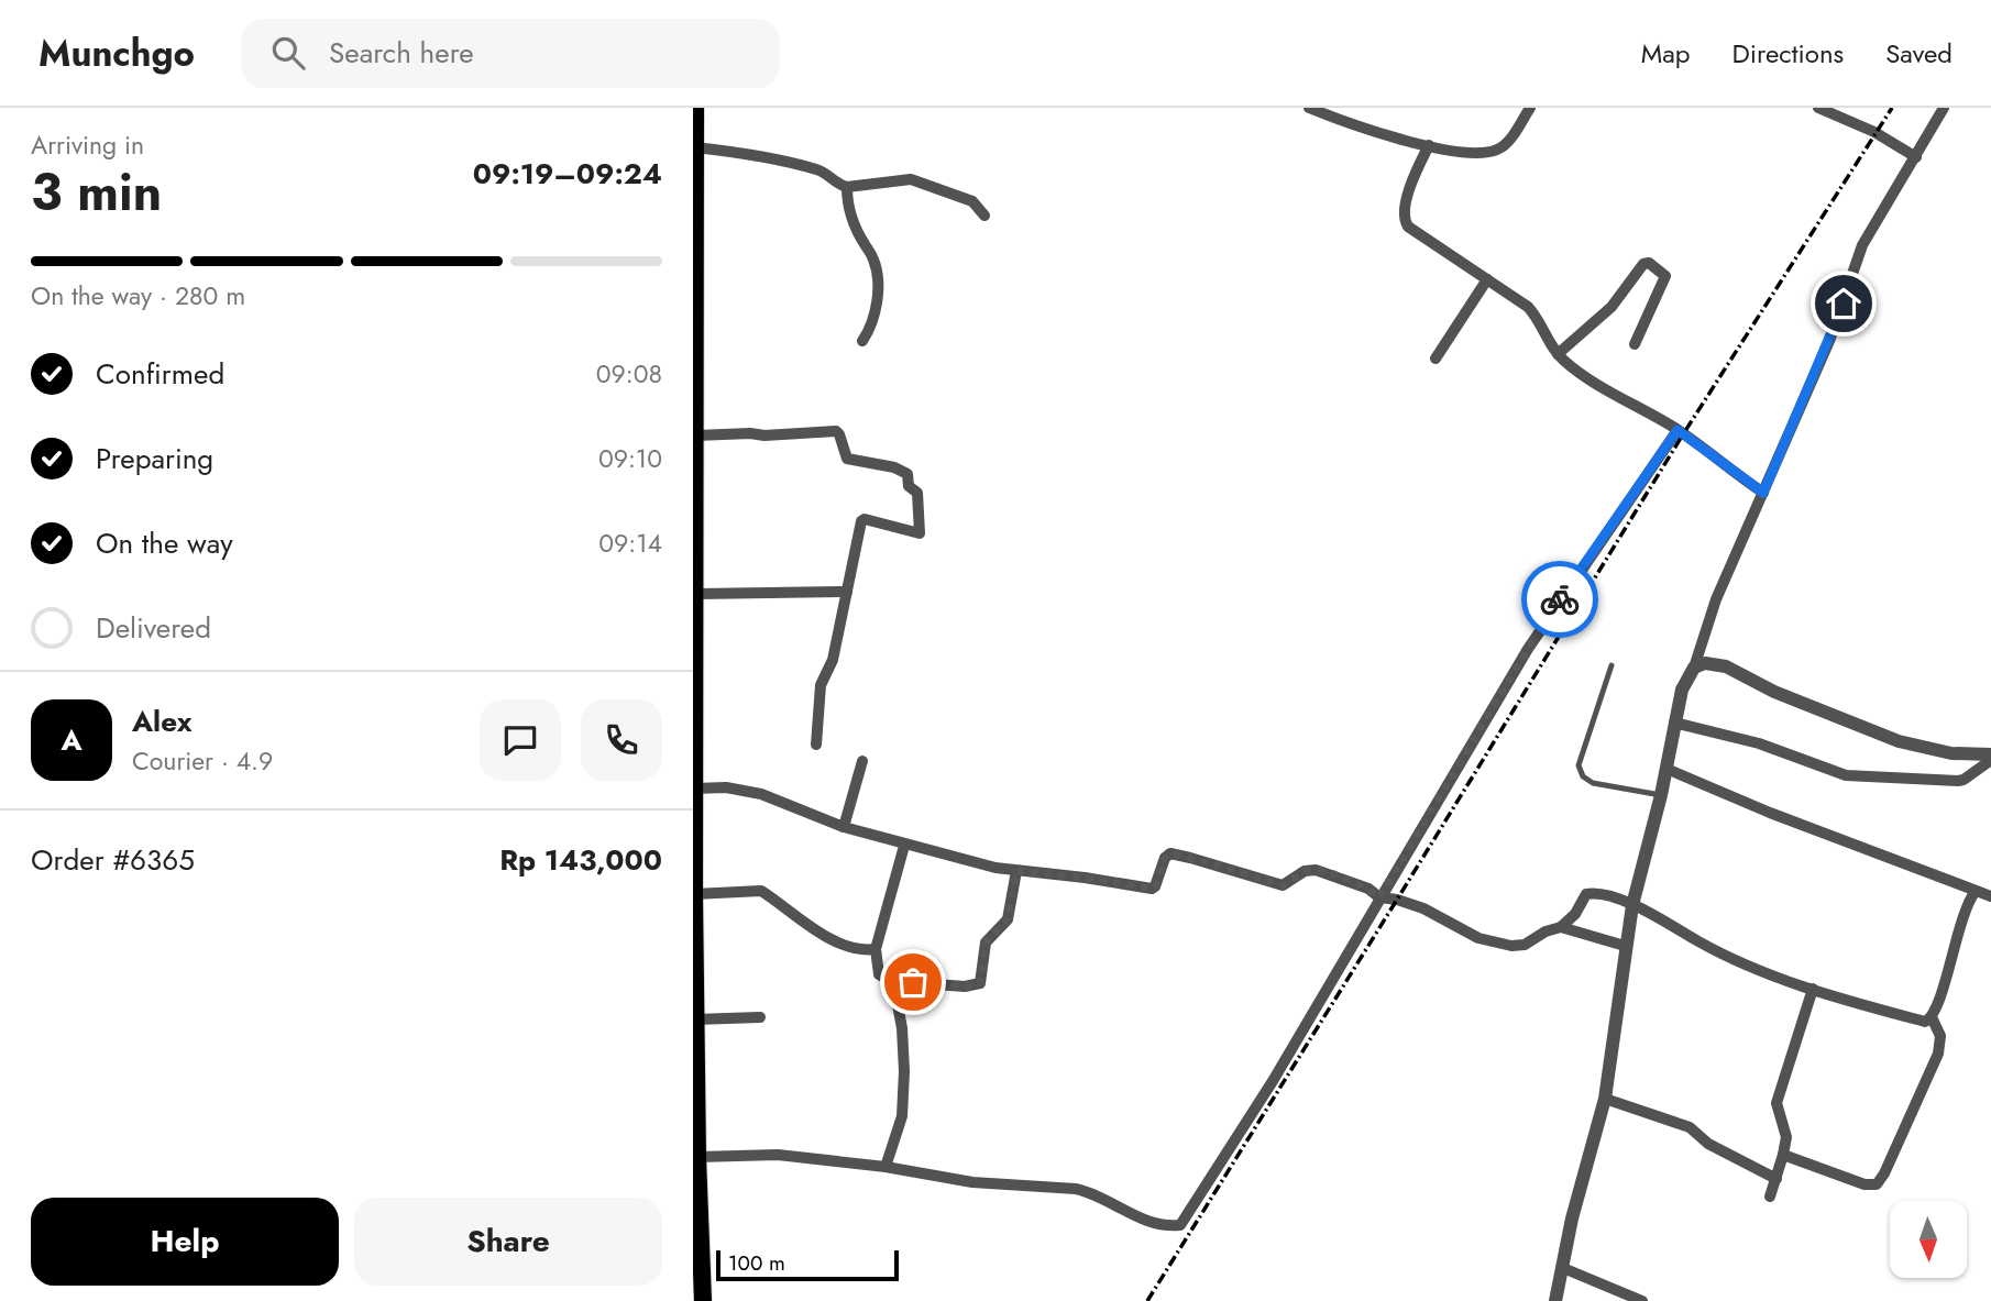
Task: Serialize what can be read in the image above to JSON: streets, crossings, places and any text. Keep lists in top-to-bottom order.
{
  "scale_bar": "100 m",
  "north": "bottom",
  "page": {
    "header": "Munchgo",
    "search": "Search here",
    "nav": ["Map", "Directions", "Saved"],
    "heading": ["3 min", "Arriving in", "09:19–09:24"],
    "panel": [
      "Alex",
      "Courier · 4.9",
      "Order #6365",
      "Rp 143,000"
    ],
    "bar": "On the way · 280 m",
    "list": [
      ["Confirmed", "09:08"],
      ["Preparing", "09:10"],
      ["On the way", "09:14"],
      "Delivered"
    ],
    "round": "A",
    "buttons": ["Help", "Share"],
    "scale": "100 m"
  }
}
